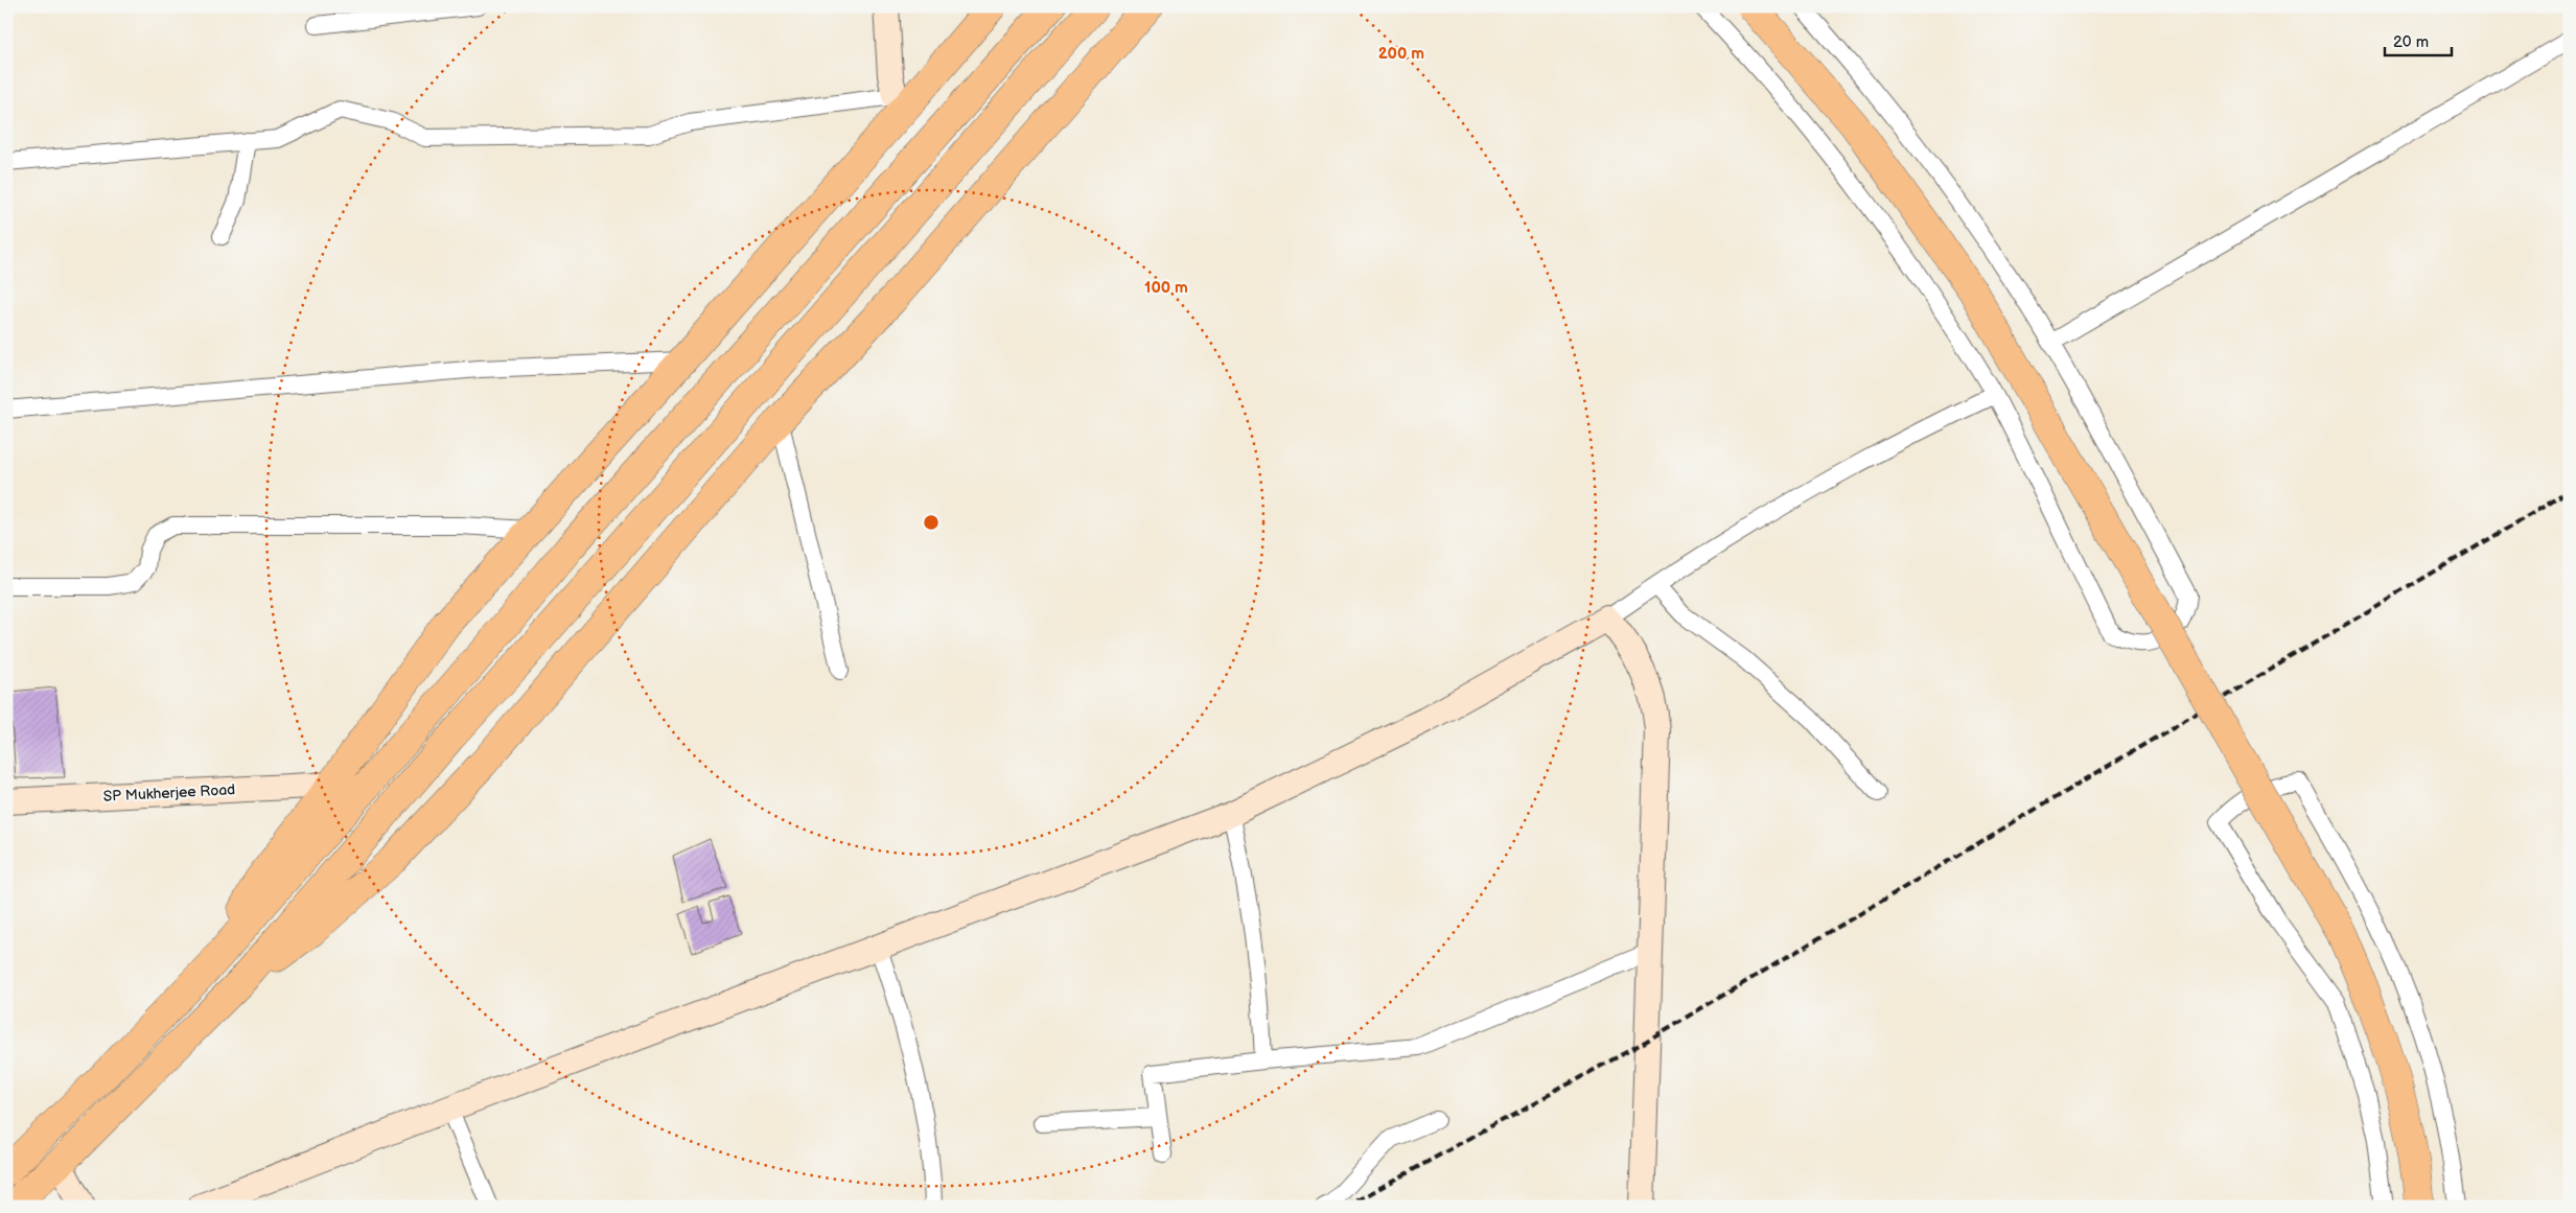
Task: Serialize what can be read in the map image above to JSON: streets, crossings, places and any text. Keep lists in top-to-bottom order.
{
  "streets": {
    "street": ["SP Mukherjee Road"]
  },
  "scale_bar": "20 m",
  "rings": ["200 m", "100 m"]
}
